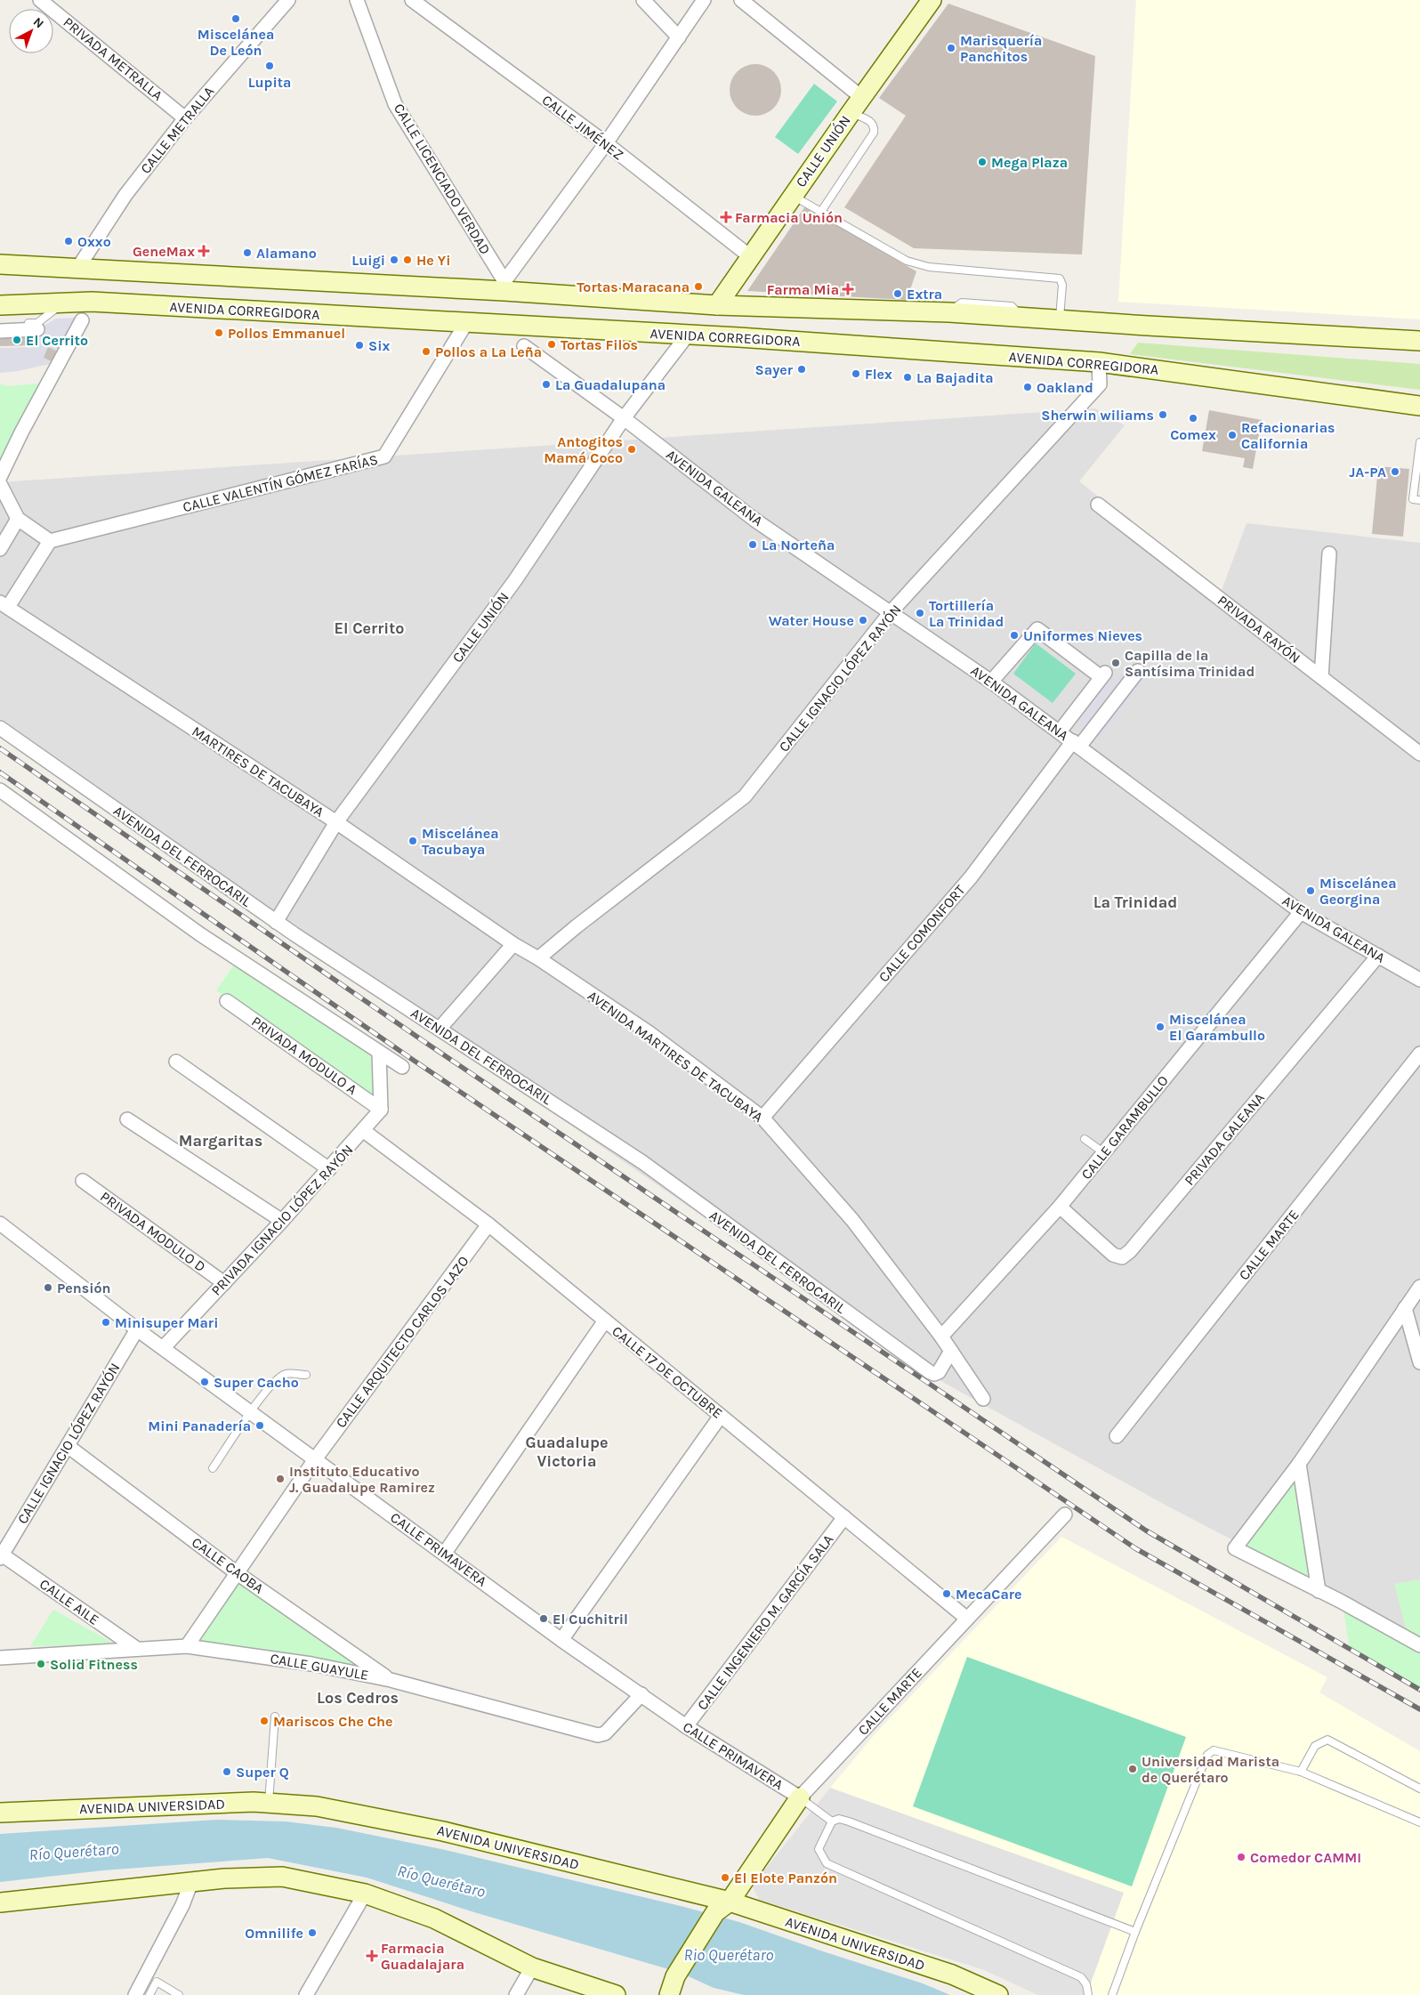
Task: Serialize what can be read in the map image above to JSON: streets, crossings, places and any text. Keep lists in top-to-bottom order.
{
  "streets": {
    "main road": [
      "CALLE UNIÓN",
      "AVENIDA CORREGIDORA",
      "CALLE MARTE",
      "AVENIDA UNIVERSIDAD"
    ],
    "street": [
      "PRIVADA METRALLA",
      "CALLE JIMÉNEZ",
      "CALLE METRALLA",
      "CALLE LICENCIADO VERDAD",
      "CALLE VALENTÍN GÓMEZ FARÍAS",
      "AVENIDA GALEANA",
      "PRIVADA RAYÓN",
      "CALLE IGNACIO LÓPEZ RAYÓN",
      "MARTIRES DE TACUBAYA",
      "AVENIDA DEL FERROCARIL",
      "CALLE COMONFORT",
      "PRIVADA MODULO A",
      "AVENIDA MARTIRES DE TACUBAYA",
      "CALLE GARAMBULLO",
      "PRIVADA GALEANA",
      "PRIVADA IGNACIO LÓPEZ RAYÓN",
      "PRIVADA MODULO D",
      "CALLE ARQUITECTO CARLOS LAZO",
      "CALLE 17 DE OCTUBRE",
      "CALLE PRIMAVERA",
      "CALLE CAOBA",
      "CALLE AILE",
      "CALLE INGENIERO M. GARCÍA SALA",
      "CALLE GUAYULE"
    ]
  },
  "crossings": [
    ["PRIVADA METRALLA", "CALLE METRALLA"],
    ["CALLE JIMÉNEZ", "CALLE UNIÓN"],
    ["CALLE UNIÓN", "AVENIDA CORREGIDORA"],
    ["CALLE UNIÓN", "AVENIDA GALEANA"],
    ["CALLE UNIÓN", "MARTIRES DE TACUBAYA"],
    ["CALLE UNIÓN", "AVENIDA DEL FERROCARIL"],
    ["AVENIDA CORREGIDORA", "CALLE VALENTÍN GÓMEZ FARÍAS"],
    ["AVENIDA CORREGIDORA", "CALLE IGNACIO LÓPEZ RAYÓN"],
    ["AVENIDA GALEANA", "CALLE IGNACIO LÓPEZ RAYÓN"],
    ["AVENIDA GALEANA", "CALLE COMONFORT"],
    ["AVENIDA GALEANA", "CALLE GARAMBULLO"],
    ["AVENIDA GALEANA", "PRIVADA GALEANA"],
    ["CALLE IGNACIO LÓPEZ RAYÓN", "AVENIDA MARTIRES DE TACUBAYA"],
    ["CALLE IGNACIO LÓPEZ RAYÓN", "CALLE PRIMAVERA"],
    ["CALLE IGNACIO LÓPEZ RAYÓN", "CALLE CAOBA"],
    ["CALLE IGNACIO LÓPEZ RAYÓN", "CALLE AILE"],
    ["MARTIRES DE TACUBAYA", "AVENIDA MARTIRES DE TACUBAYA"],
    ["AVENIDA DEL FERROCARIL", "AVENIDA MARTIRES DE TACUBAYA"],
    ["CALLE COMONFORT", "AVENIDA MARTIRES DE TACUBAYA"],
    ["PRIVADA MODULO A", "PRIVADA IGNACIO LÓPEZ RAYÓN"],
    ["AVENIDA MARTIRES DE TACUBAYA", "CALLE GARAMBULLO"],
    ["CALLE GARAMBULLO", "PRIVADA GALEANA"],
    ["PRIVADA IGNACIO LÓPEZ RAYÓN", "PRIVADA MODULO D"],
    ["PRIVADA IGNACIO LÓPEZ RAYÓN", "CALLE 17 DE OCTUBRE"],
    ["PRIVADA IGNACIO LÓPEZ RAYÓN", "CALLE PRIMAVERA"],
    ["CALLE MARTE", "CALLE 17 DE OCTUBRE"],
    ["CALLE MARTE", "CALLE PRIMAVERA"],
    ["CALLE MARTE", "AVENIDA UNIVERSIDAD"],
    ["CALLE ARQUITECTO CARLOS LAZO", "CALLE 17 DE OCTUBRE"],
    ["CALLE ARQUITECTO CARLOS LAZO", "CALLE PRIMAVERA"],
    ["CALLE ARQUITECTO CARLOS LAZO", "CALLE CAOBA"],
    ["CALLE ARQUITECTO CARLOS LAZO", "CALLE GUAYULE"],
    ["CALLE 17 DE OCTUBRE", "CALLE INGENIERO M. GARCÍA SALA"],
    ["CALLE PRIMAVERA", "CALLE INGENIERO M. GARCÍA SALA"],
    ["CALLE PRIMAVERA", "CALLE GUAYULE"],
    ["CALLE CAOBA", "CALLE GUAYULE"],
    ["CALLE AILE", "CALLE GUAYULE"]
  ],
  "districts": [
    "El Cerrito",
    "La Trinidad",
    "Margaritas",
    "Guadalupe Victoria",
    "Los Cedros"
  ],
  "water": ["Río Querétaro", "Rio Querétaro"],
  "places": {
    "other": [
      "Miscelánea De León",
      "Marisquería Panchitos",
      "Lupita",
      "Mega Plaza",
      "Oxxo",
      "Alamano",
      "Luigi",
      "He Yi",
      "Tortas Maracana",
      "Extra",
      "Pollos Emmanuel",
      "El Cerrito",
      "Tortas Filos",
      "Six",
      "Pollos a La Leña",
      "Sayer",
      "Flex",
      "La Bajadita",
      "La Guadalupana",
      "Oakland",
      "Sherwin wiliams",
      "Comex",
      "Refacionarias California",
      "Antogitos Mamá Coco",
      "JA-PA",
      "La Norteña",
      "Tortillería La Trinidad",
      "Water House",
      "Uniformes Nieves",
      "Capilla de la Santísima Trinidad",
      "Miscelánea Tacubaya",
      "Miscelánea Georgina",
      "Miscelánea El Garambullo",
      "Pensión",
      "Minisuper Mari",
      "Super Cacho",
      "Mini Panadería",
      "Instituto Educativo J. Guadalupe Ramirez",
      "MecaCare",
      "El Cuchitril",
      "Solid Fitness",
      "Mariscos Che Che",
      "Universidad Marista de Querétaro",
      "Super Q",
      "Comedor CAMMI",
      "El Elote Panzón",
      "Omnilife"
    ],
    "health": [
      "Farmacia Unión",
      "GeneMax",
      "Farma Mia",
      "Farmacia Guadalajara"
    ]
  },
  "north": "top right"
}
